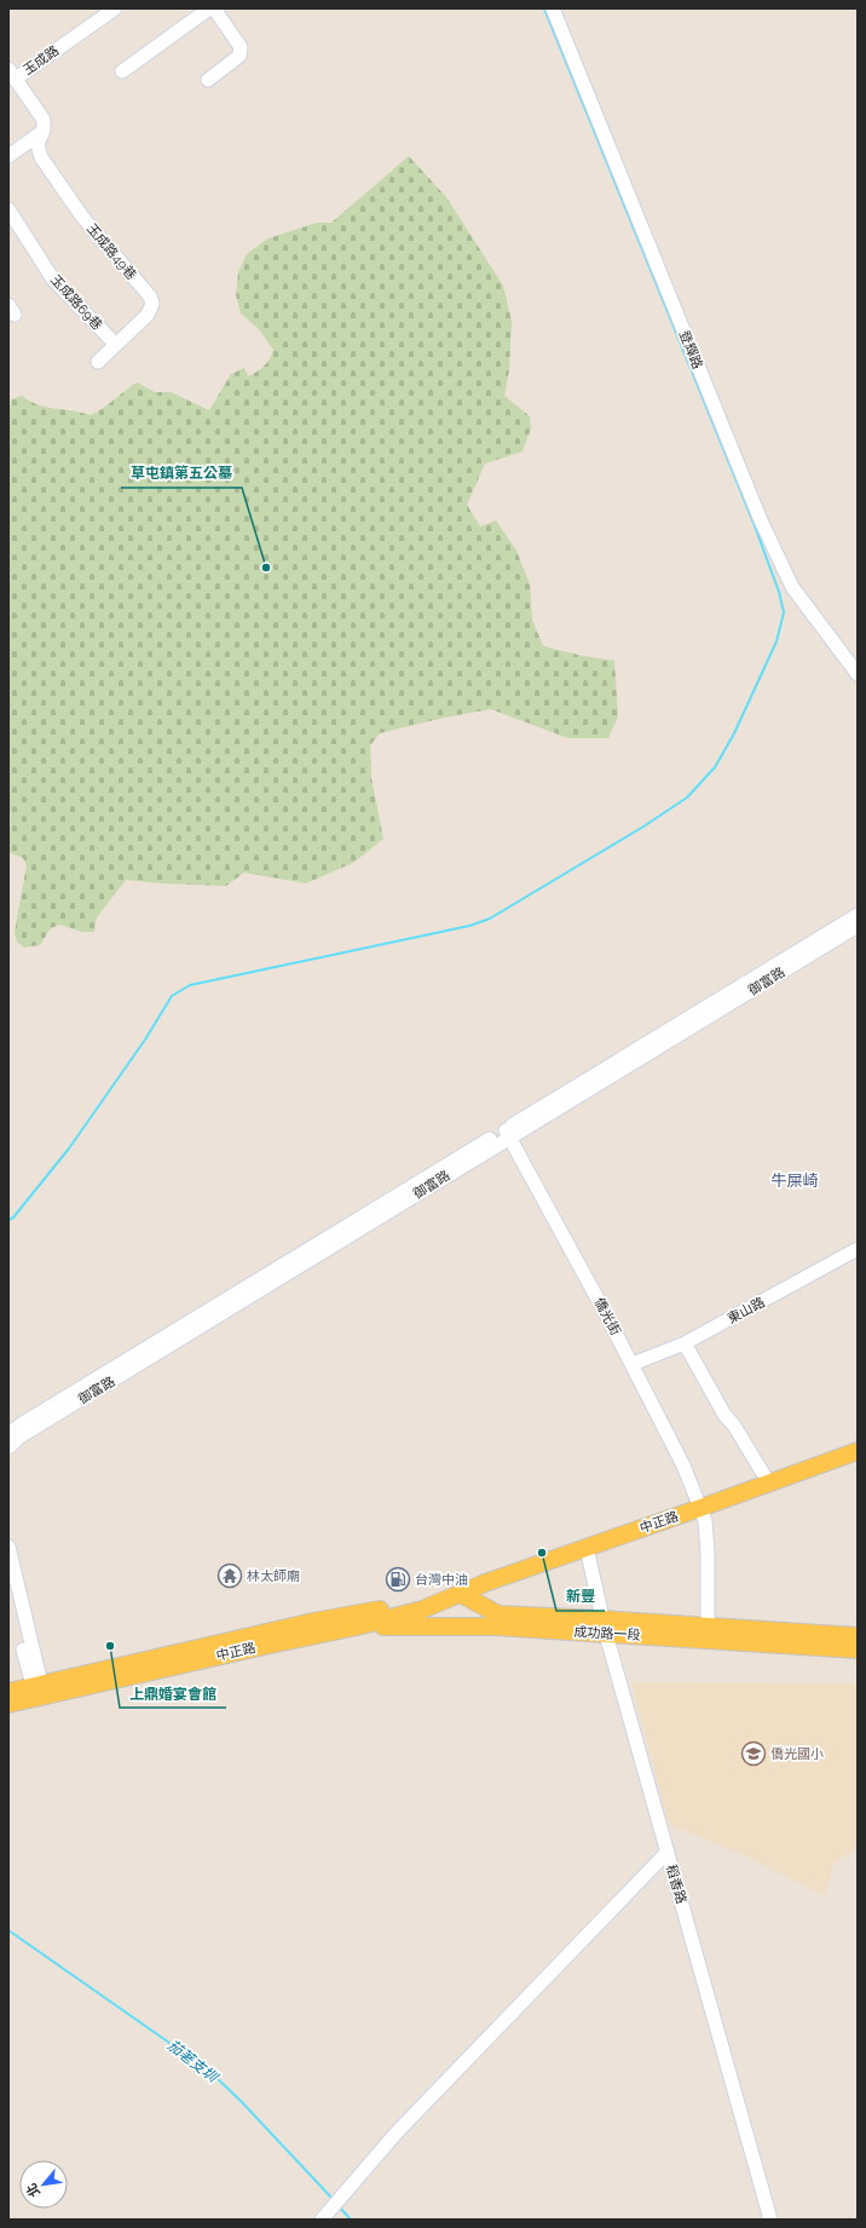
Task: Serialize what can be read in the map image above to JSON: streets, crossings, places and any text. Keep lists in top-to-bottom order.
{
  "streets": {
    "main road": ["中正路", "成功路一段"],
    "street": [
      "玉成路",
      "玉成路49巷",
      "玉成路69巷",
      "登輝路",
      "御富路",
      "東山路",
      "僑光街",
      "稻香路"
    ]
  },
  "crossings": [
    ["玉成路", "玉成路49巷"],
    ["玉成路49巷", "玉成路69巷"],
    ["御富路", "僑光街"],
    ["東山路", "僑光街"],
    ["僑光街", "中正路"],
    ["僑光街", "成功路一段"],
    ["中正路", "成功路一段"],
    ["中正路", "稻香路"],
    ["成功路一段", "稻香路"]
  ],
  "districts": ["牛屎崎"],
  "water": ["茄荖支圳"],
  "places": {
    "other": ["草屯鎮第五公墓", "新豐", "上鼎婚宴會館"],
    "temple": ["林太師廟"],
    "fuel station": ["台灣中油"],
    "school or university": ["僑光國小"]
  },
  "north": "bottom left"
}
